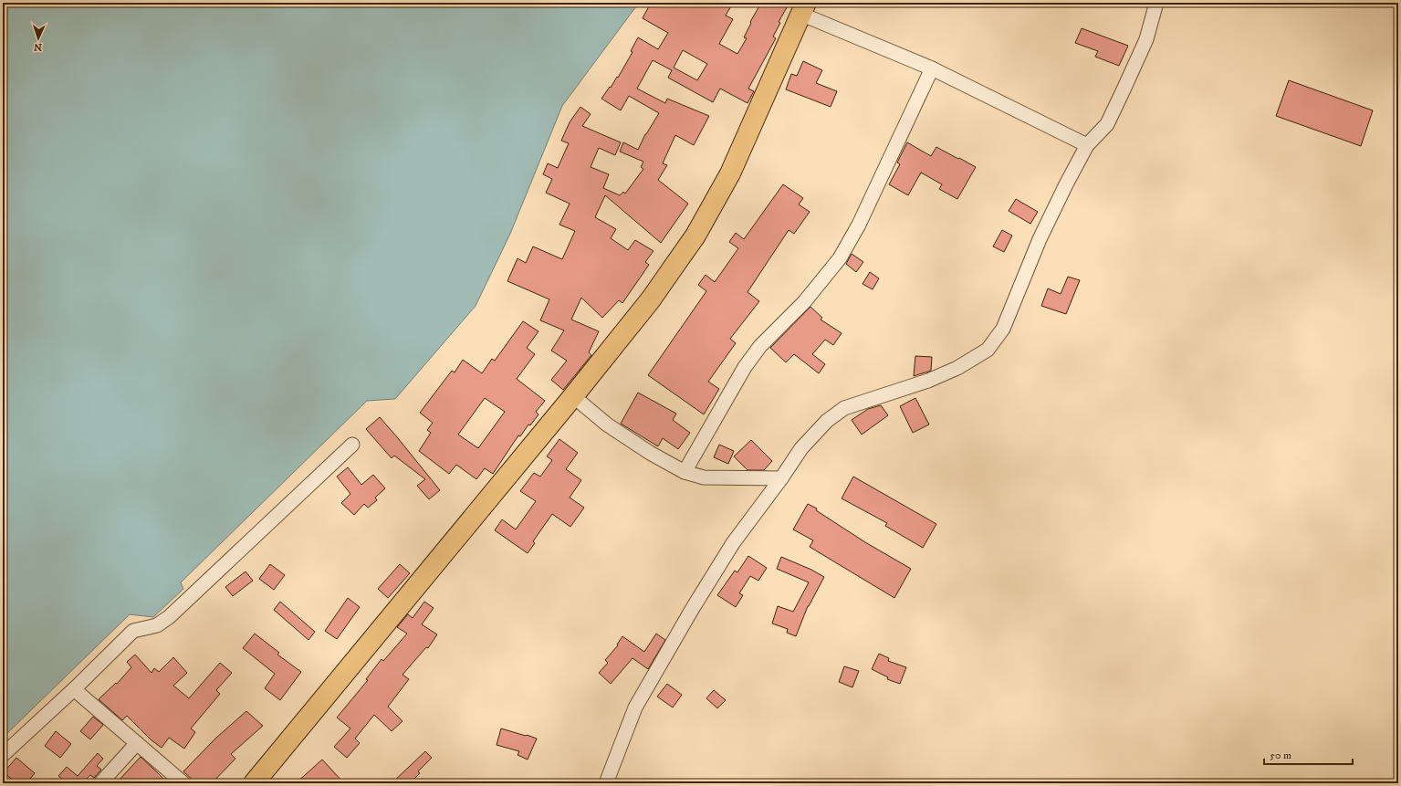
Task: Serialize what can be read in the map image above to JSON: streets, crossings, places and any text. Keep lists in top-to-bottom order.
{
  "scale_bar": "50 m",
  "north": "bottom"
}
